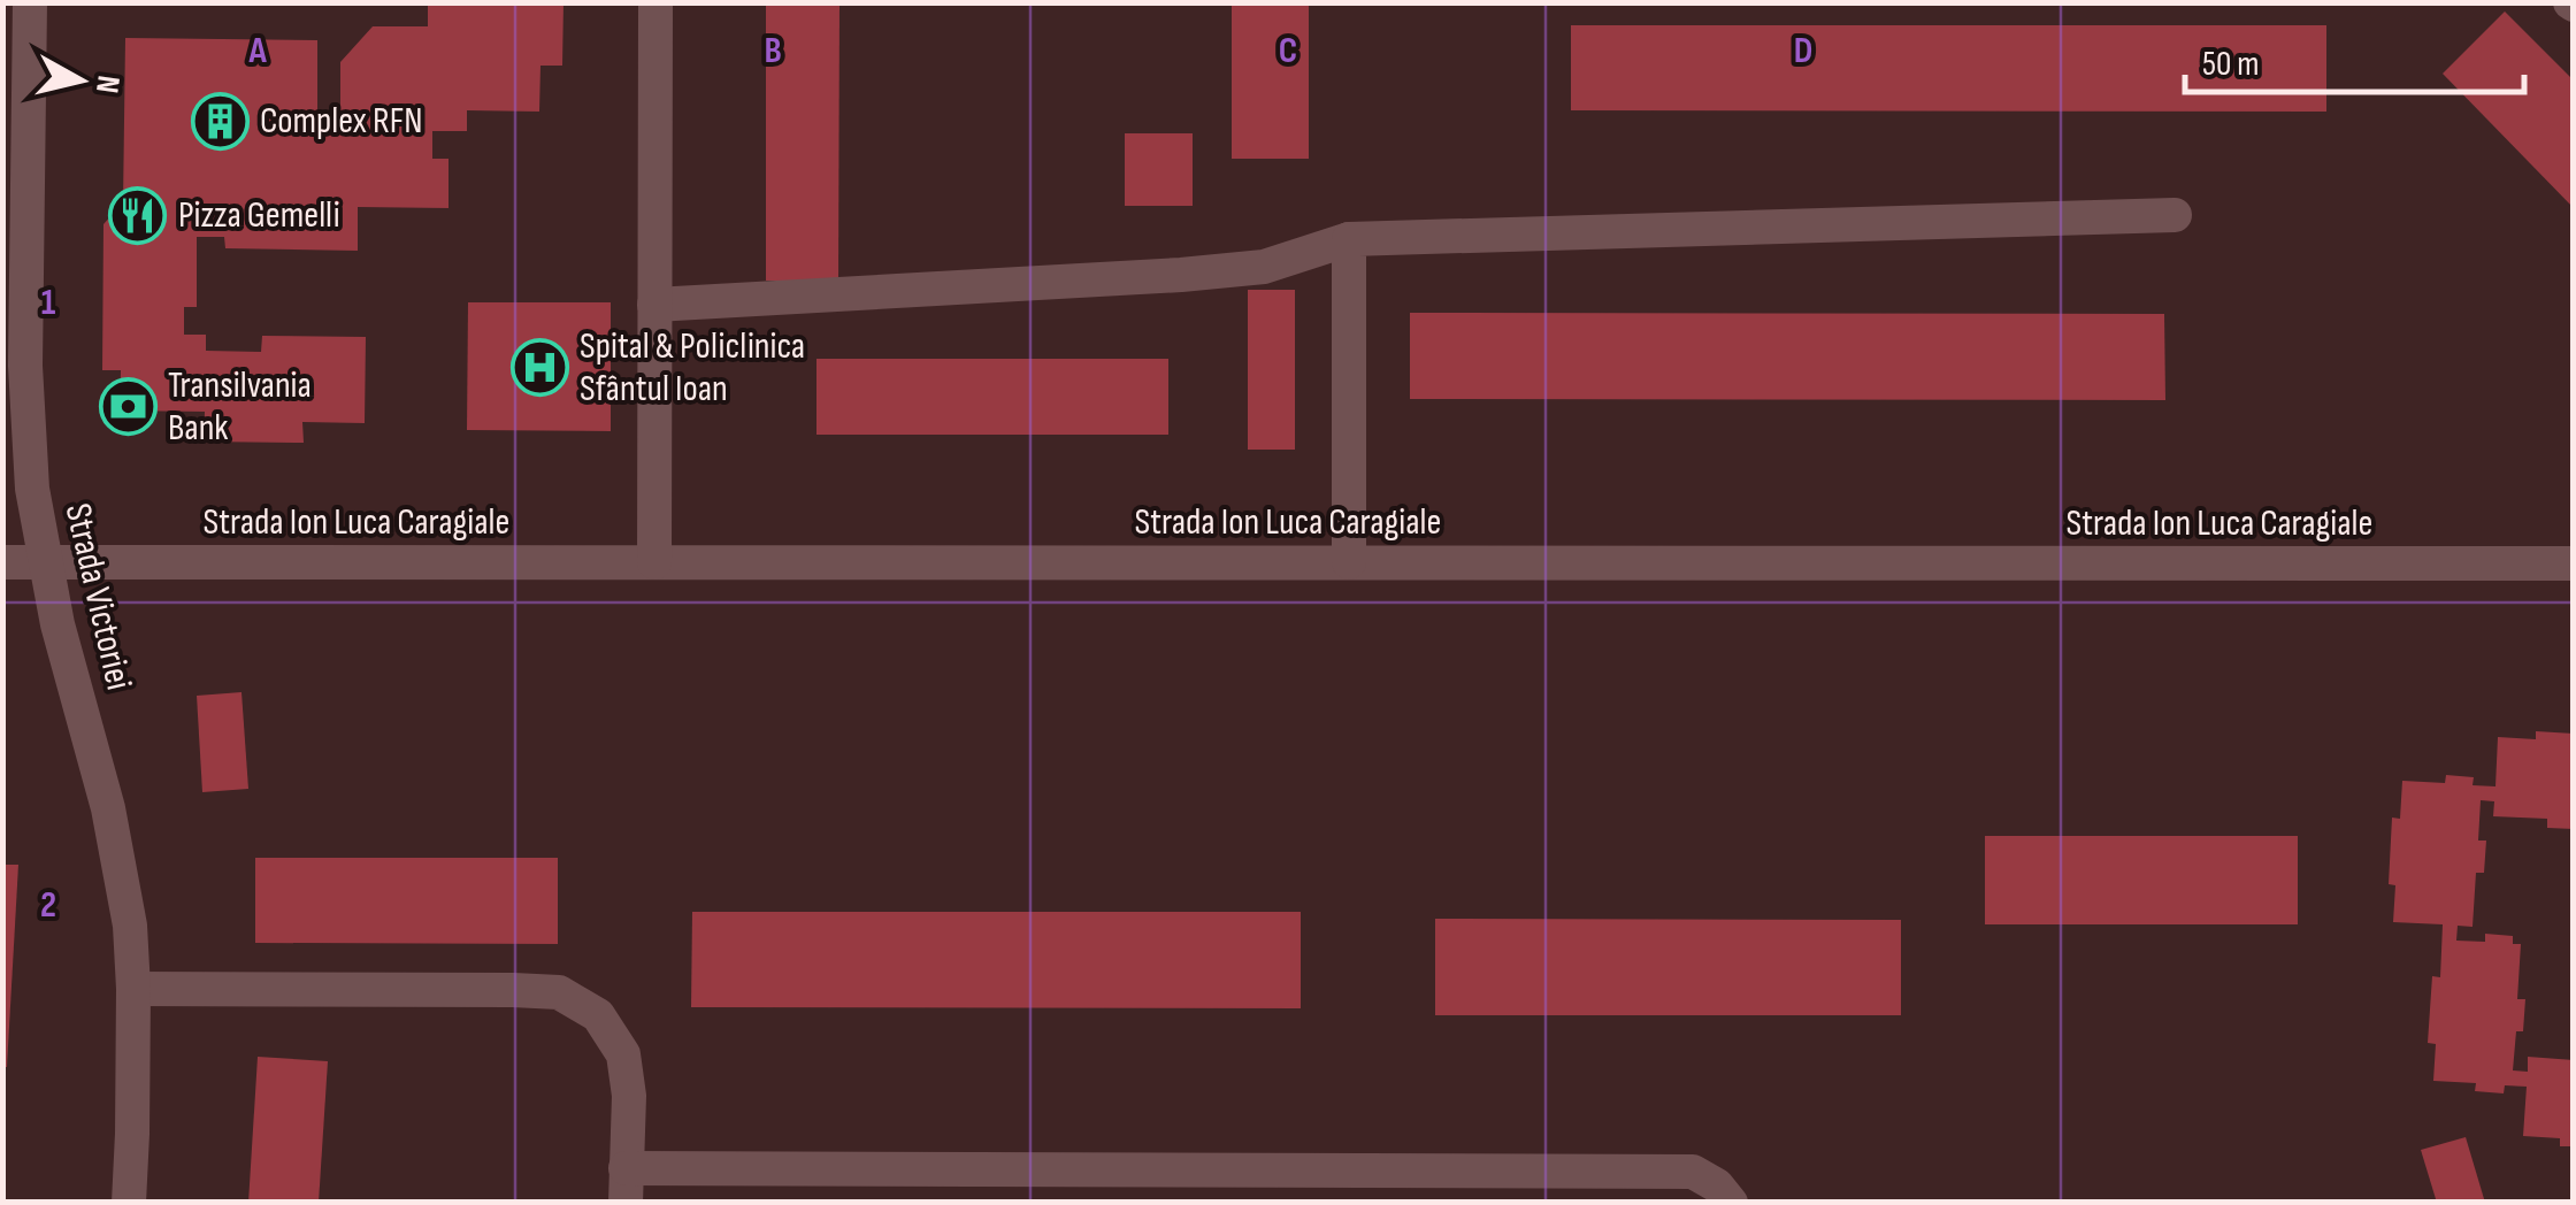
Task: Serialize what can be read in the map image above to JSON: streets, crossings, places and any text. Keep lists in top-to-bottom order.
{
  "streets": {
    "street": ["Strada Ion Luca Caragiale", "Strada Victoriei"]
  },
  "crossings": [
    ["Strada Ion Luca Caragiale", "Strada Victoriei"]
  ],
  "places": {
    "building": ["Complex RFN"],
    "restaurant": ["Pizza Gemelli"],
    "hospital": ["Spital & Policlinica Sfântul Ioan"],
    "bank": ["Transilvania Bank"]
  },
  "scale_bar": "50 m",
  "north": "right",
  "grid": {
    "columns": [
      "A",
      "B",
      "C",
      "D"
    ],
    "rows": ["1", "2"]
  }
}
